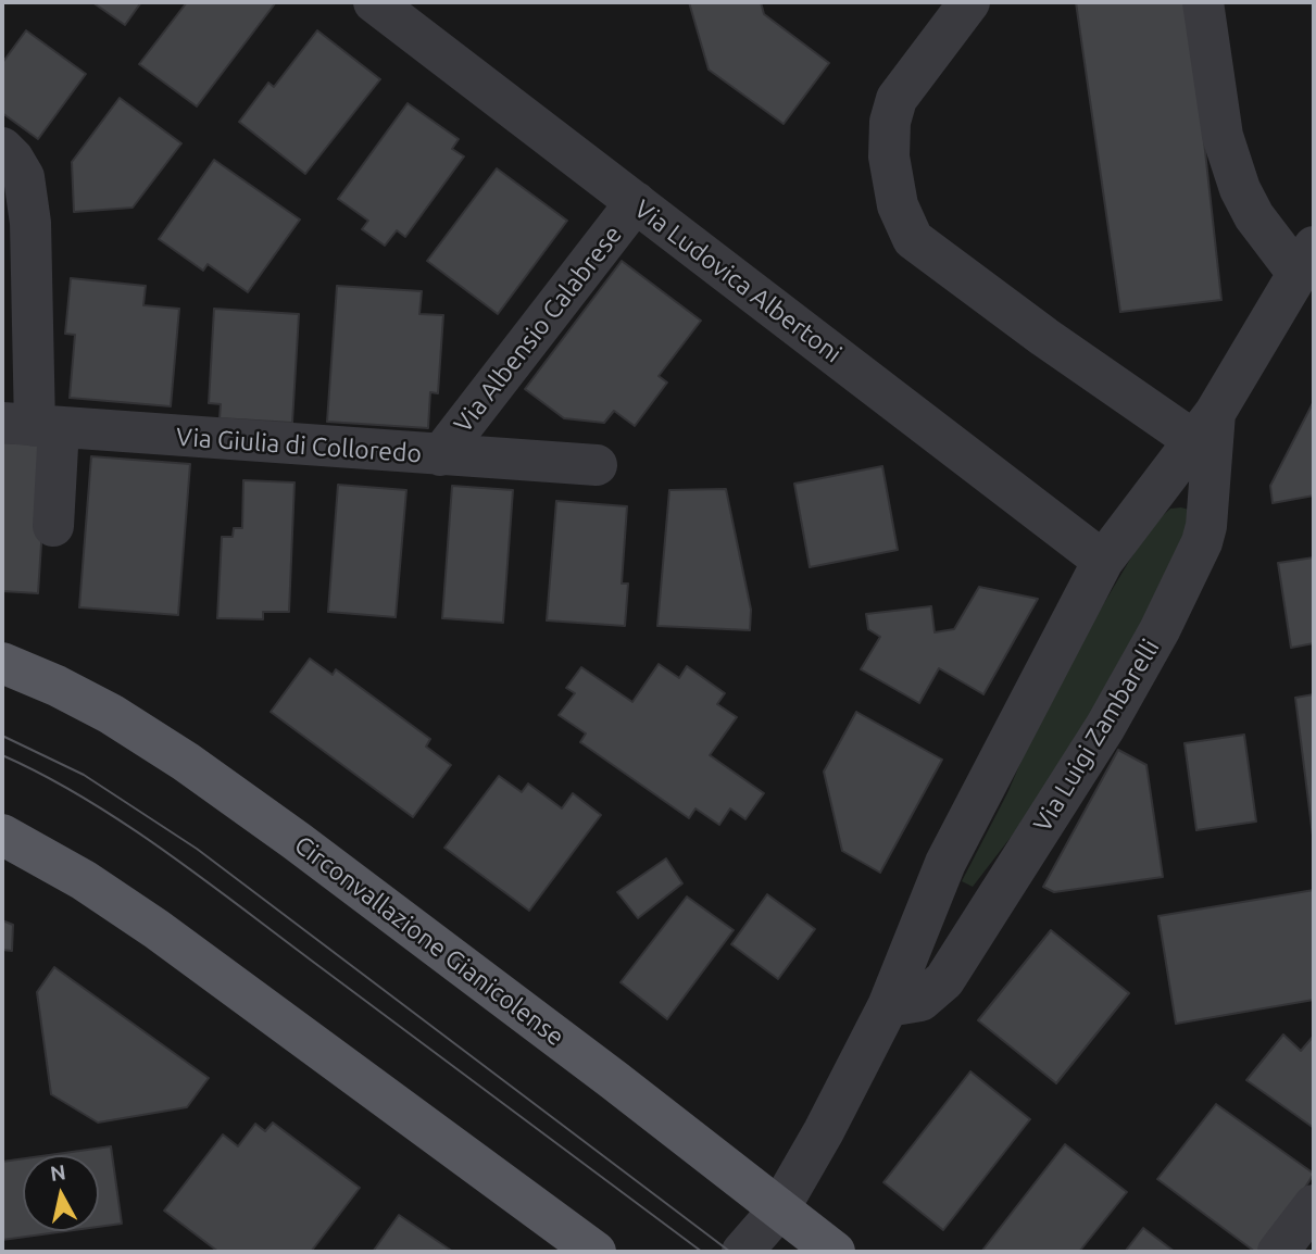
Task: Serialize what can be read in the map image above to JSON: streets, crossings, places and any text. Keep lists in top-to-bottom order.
{
  "streets": {
    "main road": ["Circonvallazione Gianicolense"],
    "street": [
      "Via Ludovica Albertoni",
      "Via Albensio Calabrese",
      "Via Giulia di Colloredo",
      "Via Luigi Zambarelli"
    ]
  },
  "crossings": [
    ["Via Ludovica Albertoni", "Via Albensio Calabrese"],
    ["Via Ludovica Albertoni", "Via Luigi Zambarelli"],
    ["Via Albensio Calabrese", "Via Giulia di Colloredo"],
    ["Via Luigi Zambarelli", "Circonvallazione Gianicolense"]
  ],
  "north": "top"
}
